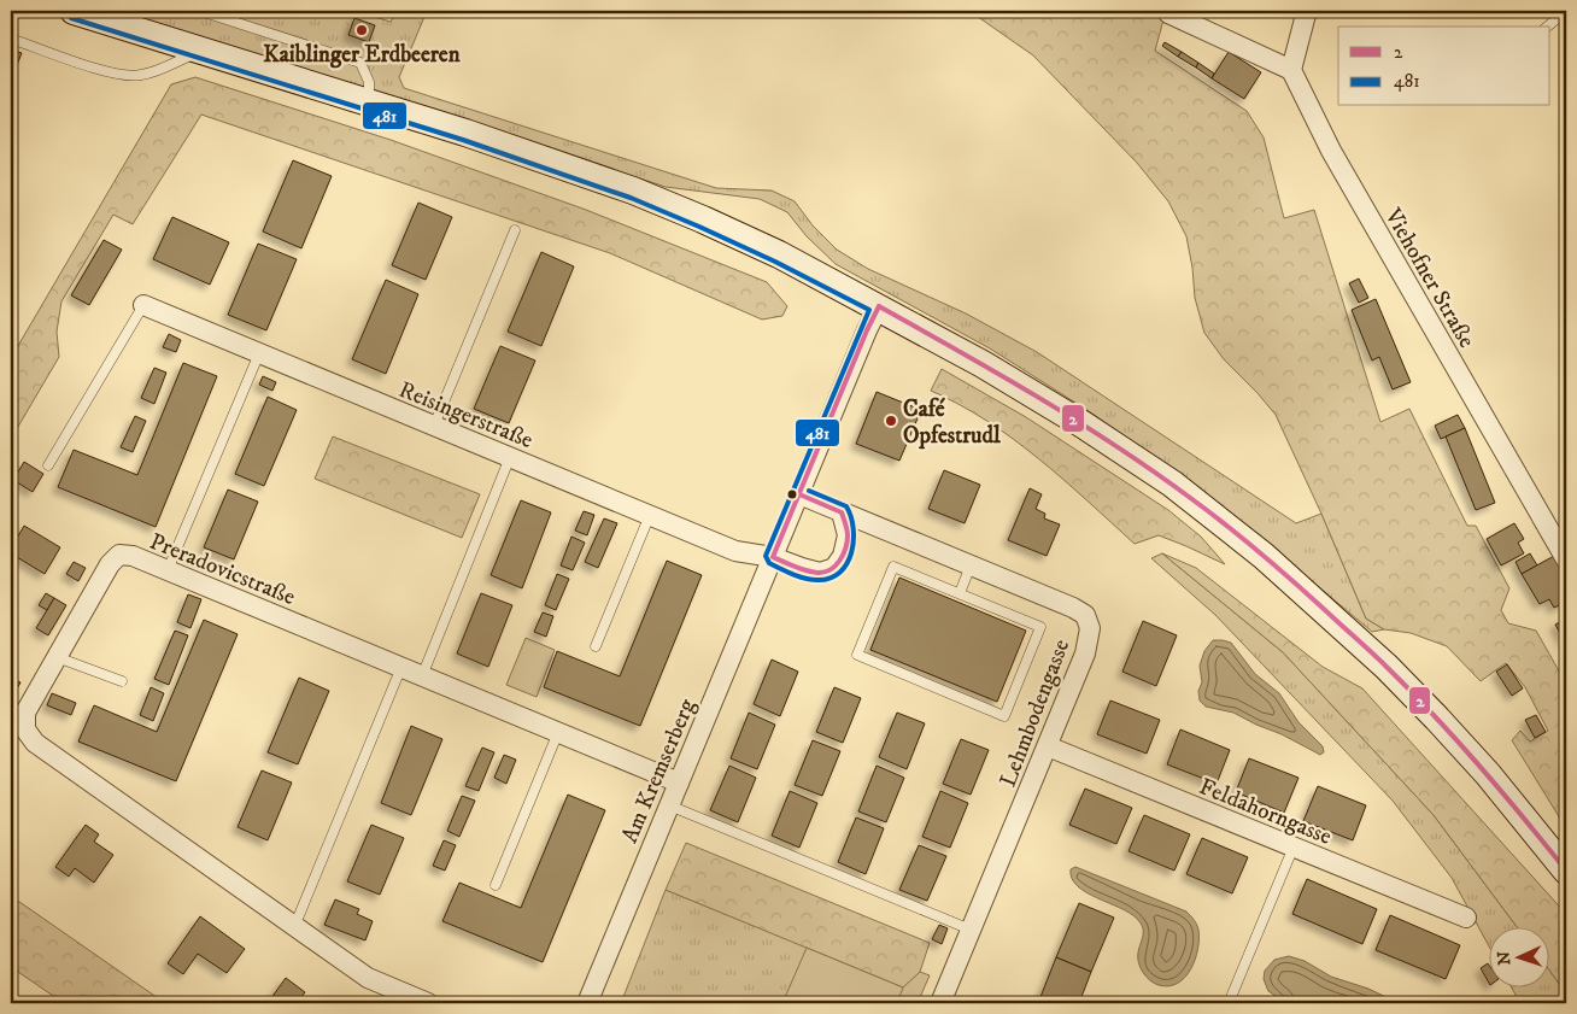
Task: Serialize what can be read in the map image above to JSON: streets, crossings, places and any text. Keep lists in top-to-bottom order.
{
  "streets": {
    "street": [
      "Viehofner Straße",
      "Reisingerstraße",
      "Preradovicstraße",
      "Lehmbodengasse",
      "Am Kremserberg",
      "Feldahorngasse"
    ]
  },
  "crossings": [
    ["Reisingerstraße", "Am Kremserberg"],
    ["Preradovicstraße", "Am Kremserberg"],
    ["Lehmbodengasse", "Feldahorngasse"]
  ],
  "places": ["Kaiblinger Erdbeeren", "Café Opfestrudl"],
  "lines": ["transit line 481", "transit line 2"],
  "legend": ["2", "481"],
  "north": "left"
}
